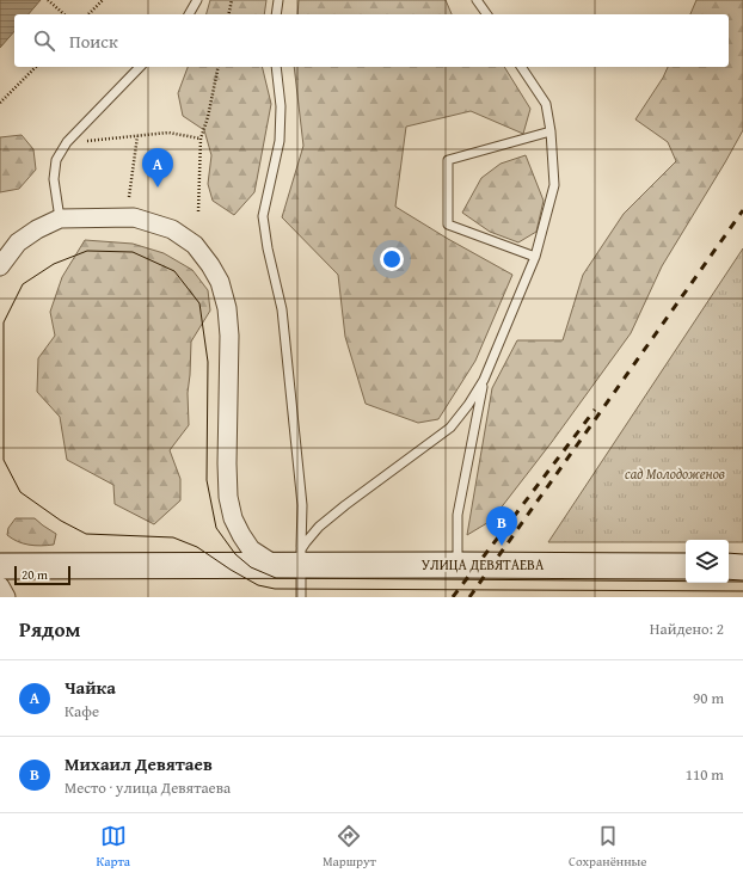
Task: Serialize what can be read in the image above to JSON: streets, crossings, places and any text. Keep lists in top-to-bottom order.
{
  "streets": {
    "street": ["УЛИЦА ДЕВЯТАЕВА"]
  },
  "parks": ["сад Молодоженов"],
  "scale_bar": "20 m",
  "page": {
    "search": "Поиск",
    "pins": ["A", "B"],
    "scale": "20 m",
    "heading": ["Рядом", "Найдено: 2"],
    "list": [
      {
        "mark": "A",
        "name": "Чайка",
        "note": "Кафе",
        "value": "90 m"
      },
      {
        "mark": "B",
        "name": "Михаил Девятаев",
        "note": "Место · улица Девятаева",
        "value": "110 m"
      }
    ],
    "nav": ["Карта", "Маршрут", "Сохранённые"]
  }
}
